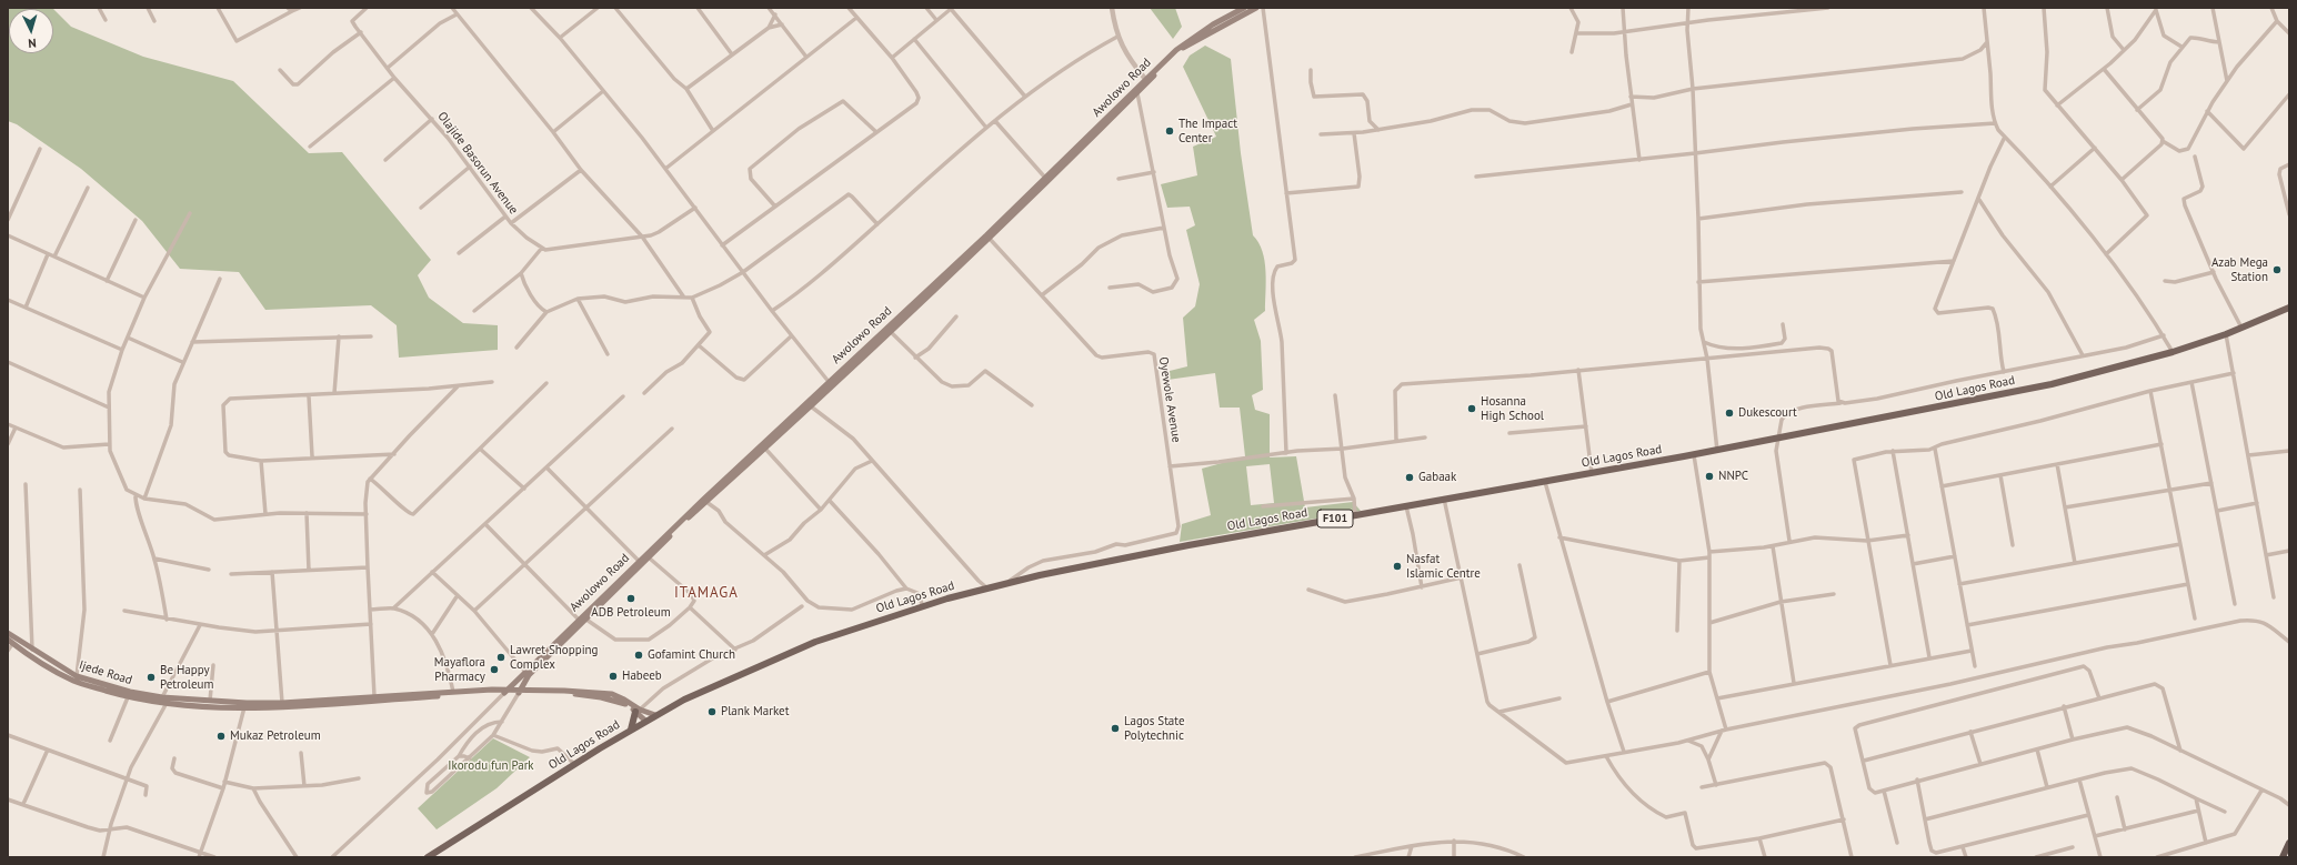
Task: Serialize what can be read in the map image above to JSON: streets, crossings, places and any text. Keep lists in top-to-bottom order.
{
  "streets": {
    "main road": [
      "Awolowo Road",
      "Old Lagos Road",
      "F101",
      "Ijede Road"
    ],
    "street": ["Olajide Basorun Avenue", "Oyewole Avenue"]
  },
  "crossings": [
    ["Awolowo Road", "Oyewole Avenue"],
    ["Old Lagos Road", "Oyewole Avenue"]
  ],
  "districts": ["ITAMAGA"],
  "parks": ["Ikorodu fun Park"],
  "places": [
    "The Impact Center",
    "Azab Mega Station",
    "Hosanna High School",
    "Dukescourt",
    "NNPC",
    "Gabaak",
    "Nasfat Islamic Centre",
    "ADB Petroleum",
    "Gofamint Church",
    "Lawret Shopping Complex",
    "Mayaflora Pharmacy",
    "Habeeb",
    "Be Happy Petroleum",
    "Plank Market",
    "Lagos State Polytechnic",
    "Mukaz Petroleum"
  ],
  "north": "bottom"
}
